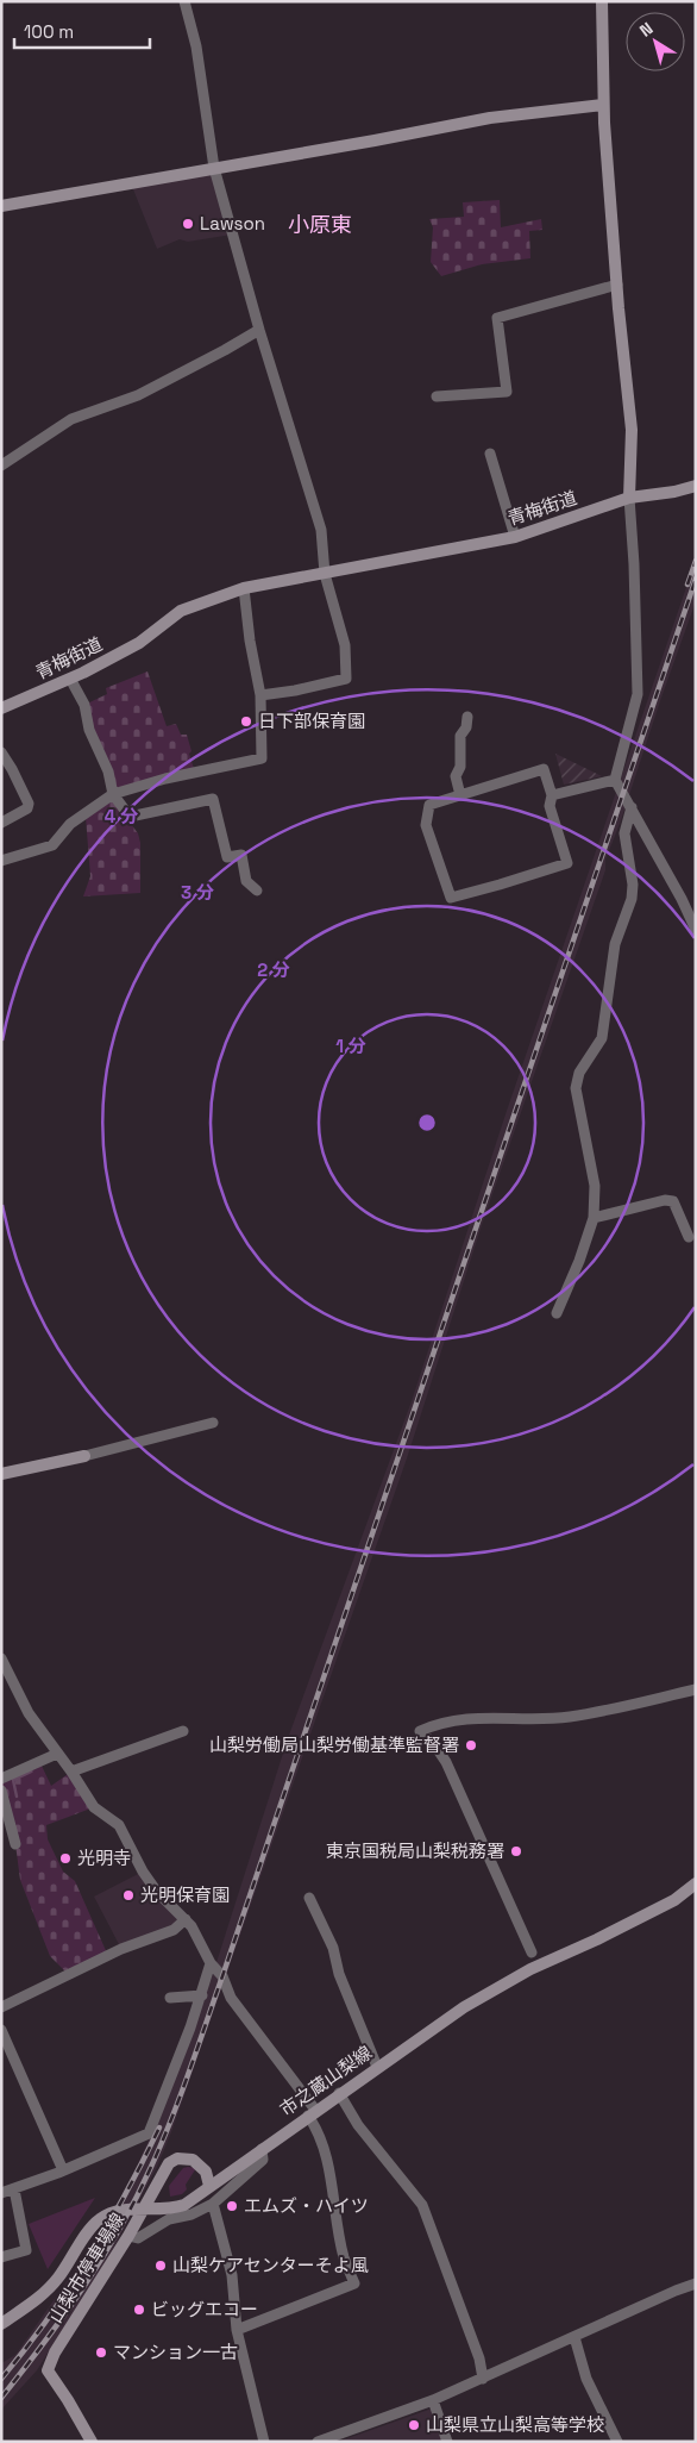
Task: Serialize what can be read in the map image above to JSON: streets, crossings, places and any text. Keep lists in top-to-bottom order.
{
  "streets": {
    "main road": ["青梅街道", "市之蔵山梨線", "山梨市停車場線"]
  },
  "crossings": [
    ["市之蔵山梨線", "山梨市停車場線"]
  ],
  "districts": ["小原東"],
  "places": [
    "Lawson",
    "日下部保育園",
    "山梨労働局山梨労働基準監督署",
    "東京国税局山梨税務署",
    "光明寺",
    "光明保育園",
    "エムズ・ハイツ",
    "山梨ケアセンターそよ風",
    "ビッグエコー",
    "マンション一古",
    "山梨県立山梨高等学校"
  ],
  "scale_bar": "100 m",
  "north": "top left",
  "rings": [
    "4 分",
    "3 分",
    "2 分",
    "1 分"
  ]
}
